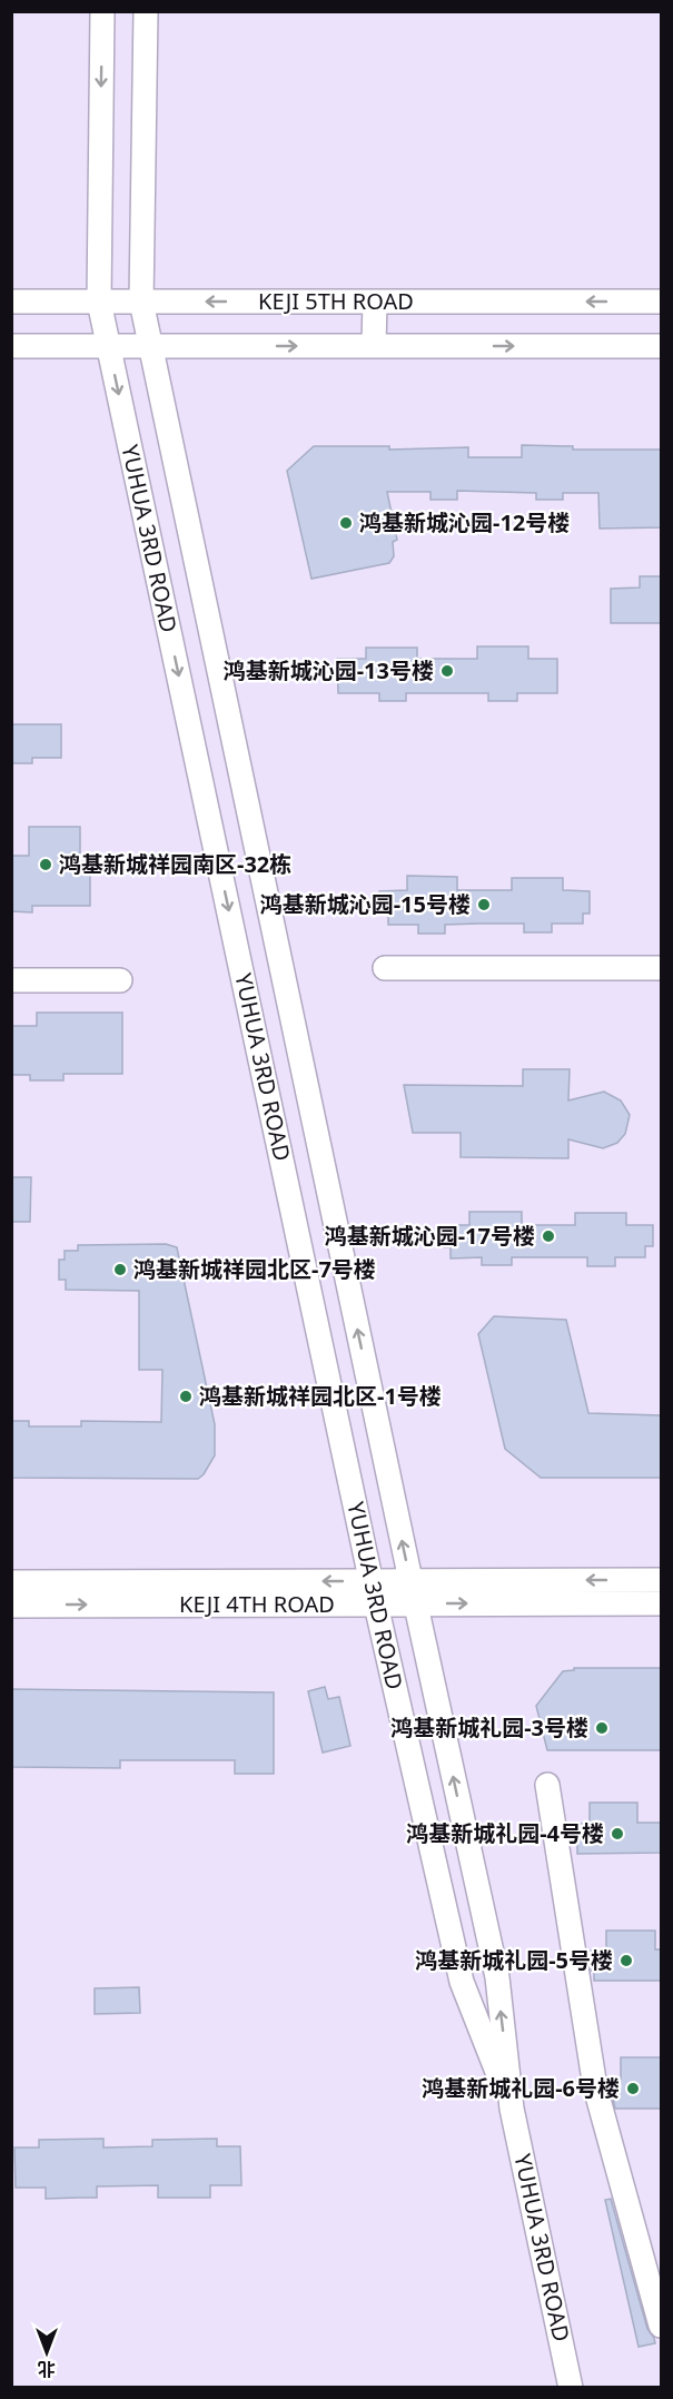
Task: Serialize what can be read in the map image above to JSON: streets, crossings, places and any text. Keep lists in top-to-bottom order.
{
  "streets": {
    "street": ["KEJI 5TH ROAD", "YUHUA 3RD ROAD", "KEJI 4TH ROAD"]
  },
  "crossings": [
    ["KEJI 5TH ROAD", "YUHUA 3RD ROAD"],
    ["YUHUA 3RD ROAD", "KEJI 4TH ROAD"]
  ],
  "places": [
    "鸿基新城沁园-12号楼",
    "鸿基新城沁园-13号楼",
    "鸿基新城祥园南区-32栋",
    "鸿基新城沁园-15号楼",
    "鸿基新城沁园-17号楼",
    "鸿基新城祥园北区-7号楼",
    "鸿基新城祥园北区-1号楼",
    "鸿基新城礼园-3号楼",
    "鸿基新城礼园-4号楼",
    "鸿基新城礼园-5号楼",
    "鸿基新城礼园-6号楼"
  ],
  "north": "bottom"
}
